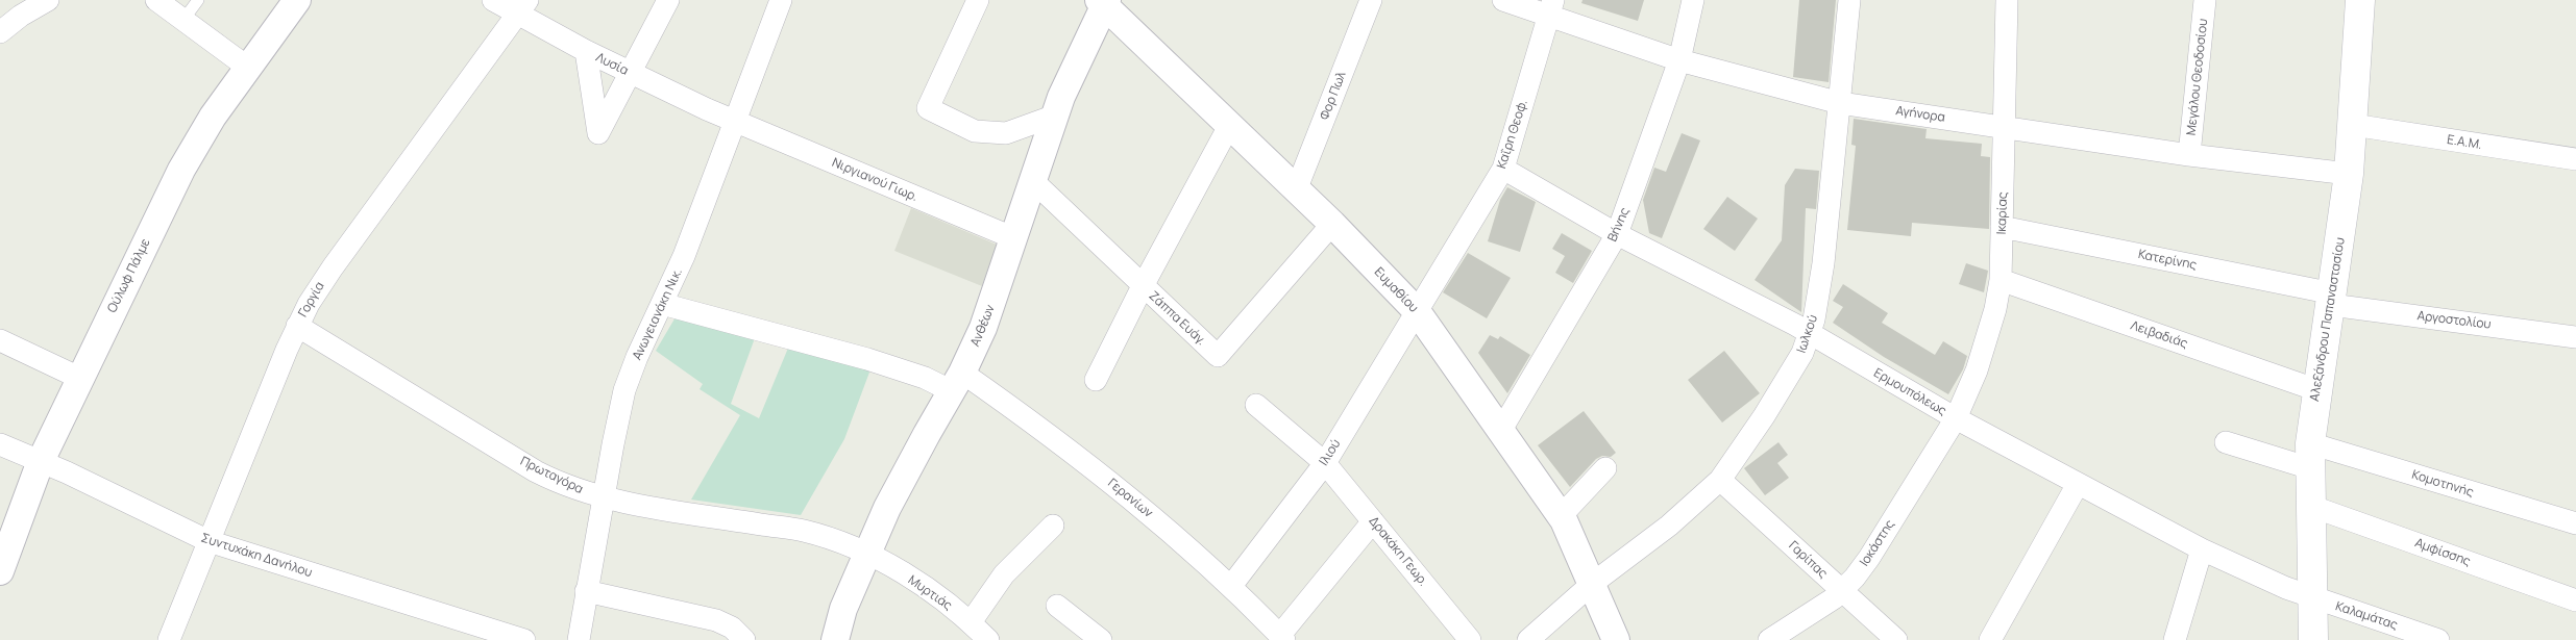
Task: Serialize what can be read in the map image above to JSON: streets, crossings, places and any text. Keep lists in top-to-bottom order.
{
  "streets": {
    "main road": ["Αλεξάνδρου Παπαναστασίου"],
    "street": [
      "Λυσία",
      "Μεγάλου Θεοδοσίου",
      "Φορ Πωλ",
      "Αγήνορα",
      "Καΐρη Θεοφ.",
      "Ε.Α.Μ.",
      "Νιργιανού Γιωρ.",
      "Ικαρίας",
      "Βήνης",
      "Κατερίνης",
      "Ούλωφ Πάλμε",
      "Ευμαθίου",
      "Γοργία",
      "Ανωγειανάκη Νικ.",
      "Ζάππα Ευάγ.",
      "Αργοστολίου",
      "Ανθέων",
      "Ιωλκού",
      "Λειβαδιάς",
      "Ερμουπόλεως",
      "Ιλιού",
      "Πρωταγόρα",
      "Κομοτηνής",
      "Γερανίων",
      "Ιοκάστης",
      "Δρακάκη Γεωρ.",
      "Αμφίσσης",
      "Συντυχάκη Δανήλου",
      "Γαρίπας",
      "Μυρτιάς",
      "Καλαμάτας"
    ]
  },
  "crossings": [
    ["Λυσία", "Νιργιανού Γιωρ."],
    ["Λυσία", "Γοργία"],
    ["Λυσία", "Ανωγειανάκη Νικ."],
    ["Μεγάλου Θεοδοσίου", "Αγήνορα"],
    ["Φορ Πωλ", "Ευμαθίου"],
    ["Αγήνορα", "Καΐρη Θεοφ."],
    ["Αγήνορα", "Ικαρίας"],
    ["Αγήνορα", "Βήνης"],
    ["Αγήνορα", "Αλεξάνδρου Παπαναστασίου"],
    ["Αγήνορα", "Ιωλκού"],
    ["Καΐρη Θεοφ.", "Ευμαθίου"],
    ["Καΐρη Θεοφ.", "Ερμουπόλεως"],
    ["Καΐρη Θεοφ.", "Ιλιού"],
    ["Ε.Α.Μ.", "Αλεξάνδρου Παπαναστασίου"],
    ["Νιργιανού Γιωρ.", "Ανωγειανάκη Νικ."],
    ["Νιργιανού Γιωρ.", "Ανθέων"],
    ["Ικαρίας", "Κατερίνης"],
    ["Ικαρίας", "Λειβαδιάς"],
    ["Ικαρίας", "Ερμουπόλεως"],
    ["Ικαρίας", "Ιοκάστης"],
    ["Βήνης", "Ευμαθίου"],
    ["Βήνης", "Ερμουπόλεως"],
    ["Κατερίνης", "Αλεξάνδρου Παπαναστασίου"],
    ["Κατερίνης", "Αργοστολίου"],
    ["Ούλωφ Πάλμε", "Συντυχάκη Δανήλου"],
    ["Ευμαθίου", "Ζάππα Ευάγ."],
    ["Ευμαθίου", "Ανθέων"],
    ["Ευμαθίου", "Ιωλκού"],
    ["Ευμαθίου", "Ιλιού"],
    ["Γοργία", "Πρωταγόρα"],
    ["Γοργία", "Συντυχάκη Δανήλου"],
    ["Ανωγειανάκη Νικ.", "Πρωταγόρα"],
    ["Ανωγειανάκη Νικ.", "Γερανίων"],
    ["Ζάππα Ευάγ.", "Ανθέων"],
    ["Αλεξάνδρου Παπαναστασίου", "Αργοστολίου"],
    ["Αλεξάνδρου Παπαναστασίου", "Λειβαδιάς"],
    ["Αλεξάνδρου Παπαναστασίου", "Ερμουπόλεως"],
    ["Αλεξάνδρου Παπαναστασίου", "Κομοτηνής"],
    ["Αλεξάνδρου Παπαναστασίου", "Αμφίσσης"],
    ["Αλεξάνδρου Παπαναστασίου", "Καλαμάτας"],
    ["Ανθέων", "Πρωταγόρα"],
    ["Ανθέων", "Γερανίων"],
    ["Ανθέων", "Μυρτιάς"],
    ["Ιωλκού", "Ερμουπόλεως"],
    ["Ιωλκού", "Γαρίπας"],
    ["Ερμουπόλεως", "Ιοκάστης"],
    ["Ερμουπόλεως", "Καλαμάτας"],
    ["Ιλιού", "Γερανίων"],
    ["Ιλιού", "Δρακάκη Γεωρ."],
    ["Πρωταγόρα", "Μυρτιάς"],
    ["Ιοκάστης", "Γαρίπας"]
  ]
}
